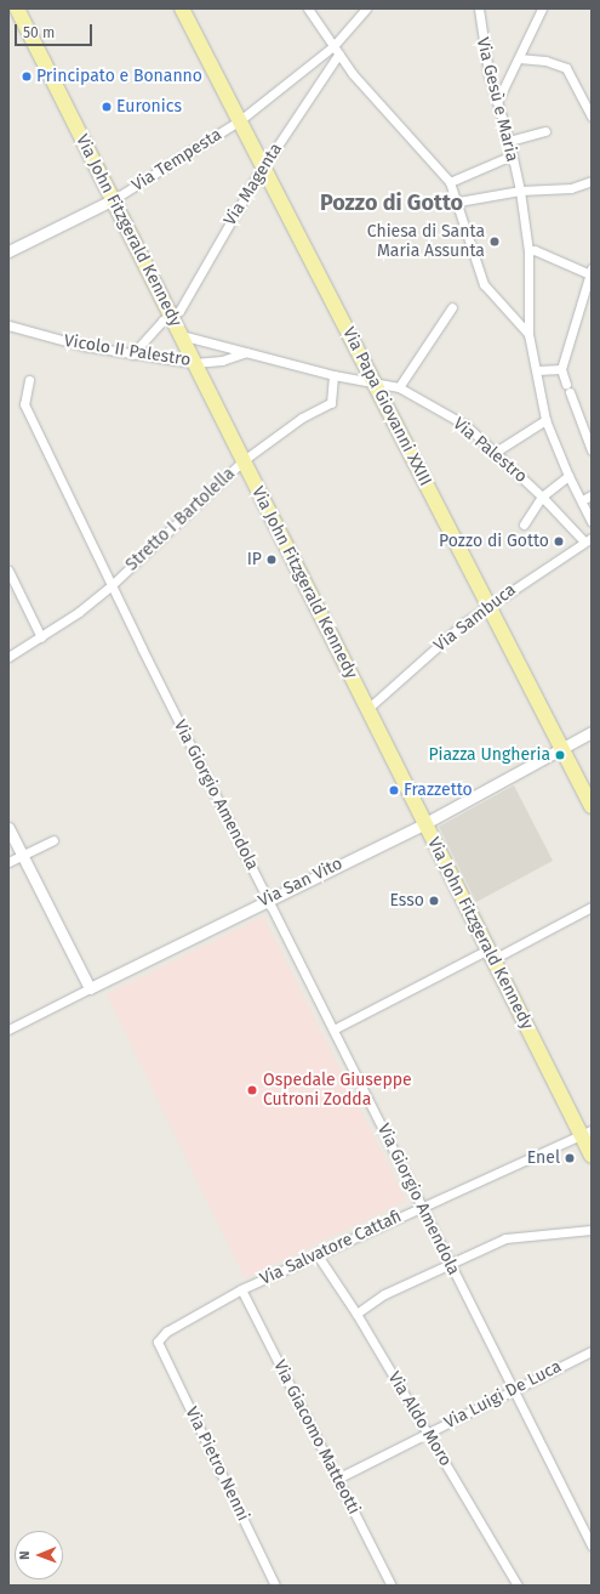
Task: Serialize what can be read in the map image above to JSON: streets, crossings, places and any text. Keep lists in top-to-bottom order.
{
  "streets": {
    "main road": ["Via John Fitzgerald Kennedy", "Via Papa Giovanni XXIII"],
    "street": [
      "Via Gesù e Maria",
      "Via Tempesta",
      "Via Magenta",
      "Vicolo II Palestro",
      "Via Palestro",
      "Stretto I Bartolella",
      "Via Sambuca",
      "Via Giorgio Amendola",
      "Via San Vito",
      "Via Salvatore Cattafi",
      "Via Luigi De Luca",
      "Via Aldo Moro",
      "Via Giacomo Matteotti",
      "Via Pietro Nenni"
    ]
  },
  "crossings": [
    ["Via Tempesta", "Via Magenta"],
    ["Via Tempesta", "Via John Fitzgerald Kennedy"],
    ["Via Tempesta", "Via Papa Giovanni XXIII"],
    ["Via Magenta", "Via John Fitzgerald Kennedy"],
    ["Via Magenta", "Vicolo II Palestro"],
    ["Via Magenta", "Via Papa Giovanni XXIII"],
    ["Via John Fitzgerald Kennedy", "Vicolo II Palestro"],
    ["Via John Fitzgerald Kennedy", "Via Palestro"],
    ["Via John Fitzgerald Kennedy", "Stretto I Bartolella"],
    ["Via John Fitzgerald Kennedy", "Via Sambuca"],
    ["Via John Fitzgerald Kennedy", "Via San Vito"],
    ["Via John Fitzgerald Kennedy", "Via Salvatore Cattafi"],
    ["Vicolo II Palestro", "Via Palestro"],
    ["Via Papa Giovanni XXIII", "Via Palestro"],
    ["Via Papa Giovanni XXIII", "Via Sambuca"],
    ["Via Papa Giovanni XXIII", "Via San Vito"],
    ["Via Palestro", "Stretto I Bartolella"],
    ["Via Palestro", "Via Sambuca"],
    ["Stretto I Bartolella", "Via Giorgio Amendola"],
    ["Via Giorgio Amendola", "Via San Vito"],
    ["Via Giorgio Amendola", "Via Salvatore Cattafi"],
    ["Via Giorgio Amendola", "Via Luigi De Luca"],
    ["Via Salvatore Cattafi", "Via Aldo Moro"],
    ["Via Salvatore Cattafi", "Via Giacomo Matteotti"],
    ["Via Salvatore Cattafi", "Via Pietro Nenni"],
    ["Via Luigi De Luca", "Via Aldo Moro"],
    ["Via Luigi De Luca", "Via Giacomo Matteotti"]
  ],
  "districts": ["Pozzo di Gotto"],
  "places": [
    "Principato e Bonanno",
    "Euronics",
    "Chiesa di Santa Maria Assunta",
    "Pozzo di Gotto",
    "IP",
    "Piazza Ungheria",
    "Frazzetto",
    "Esso",
    "Ospedale Giuseppe Cutroni Zodda",
    "Enel"
  ],
  "scale_bar": "50 m",
  "north": "left"
}
